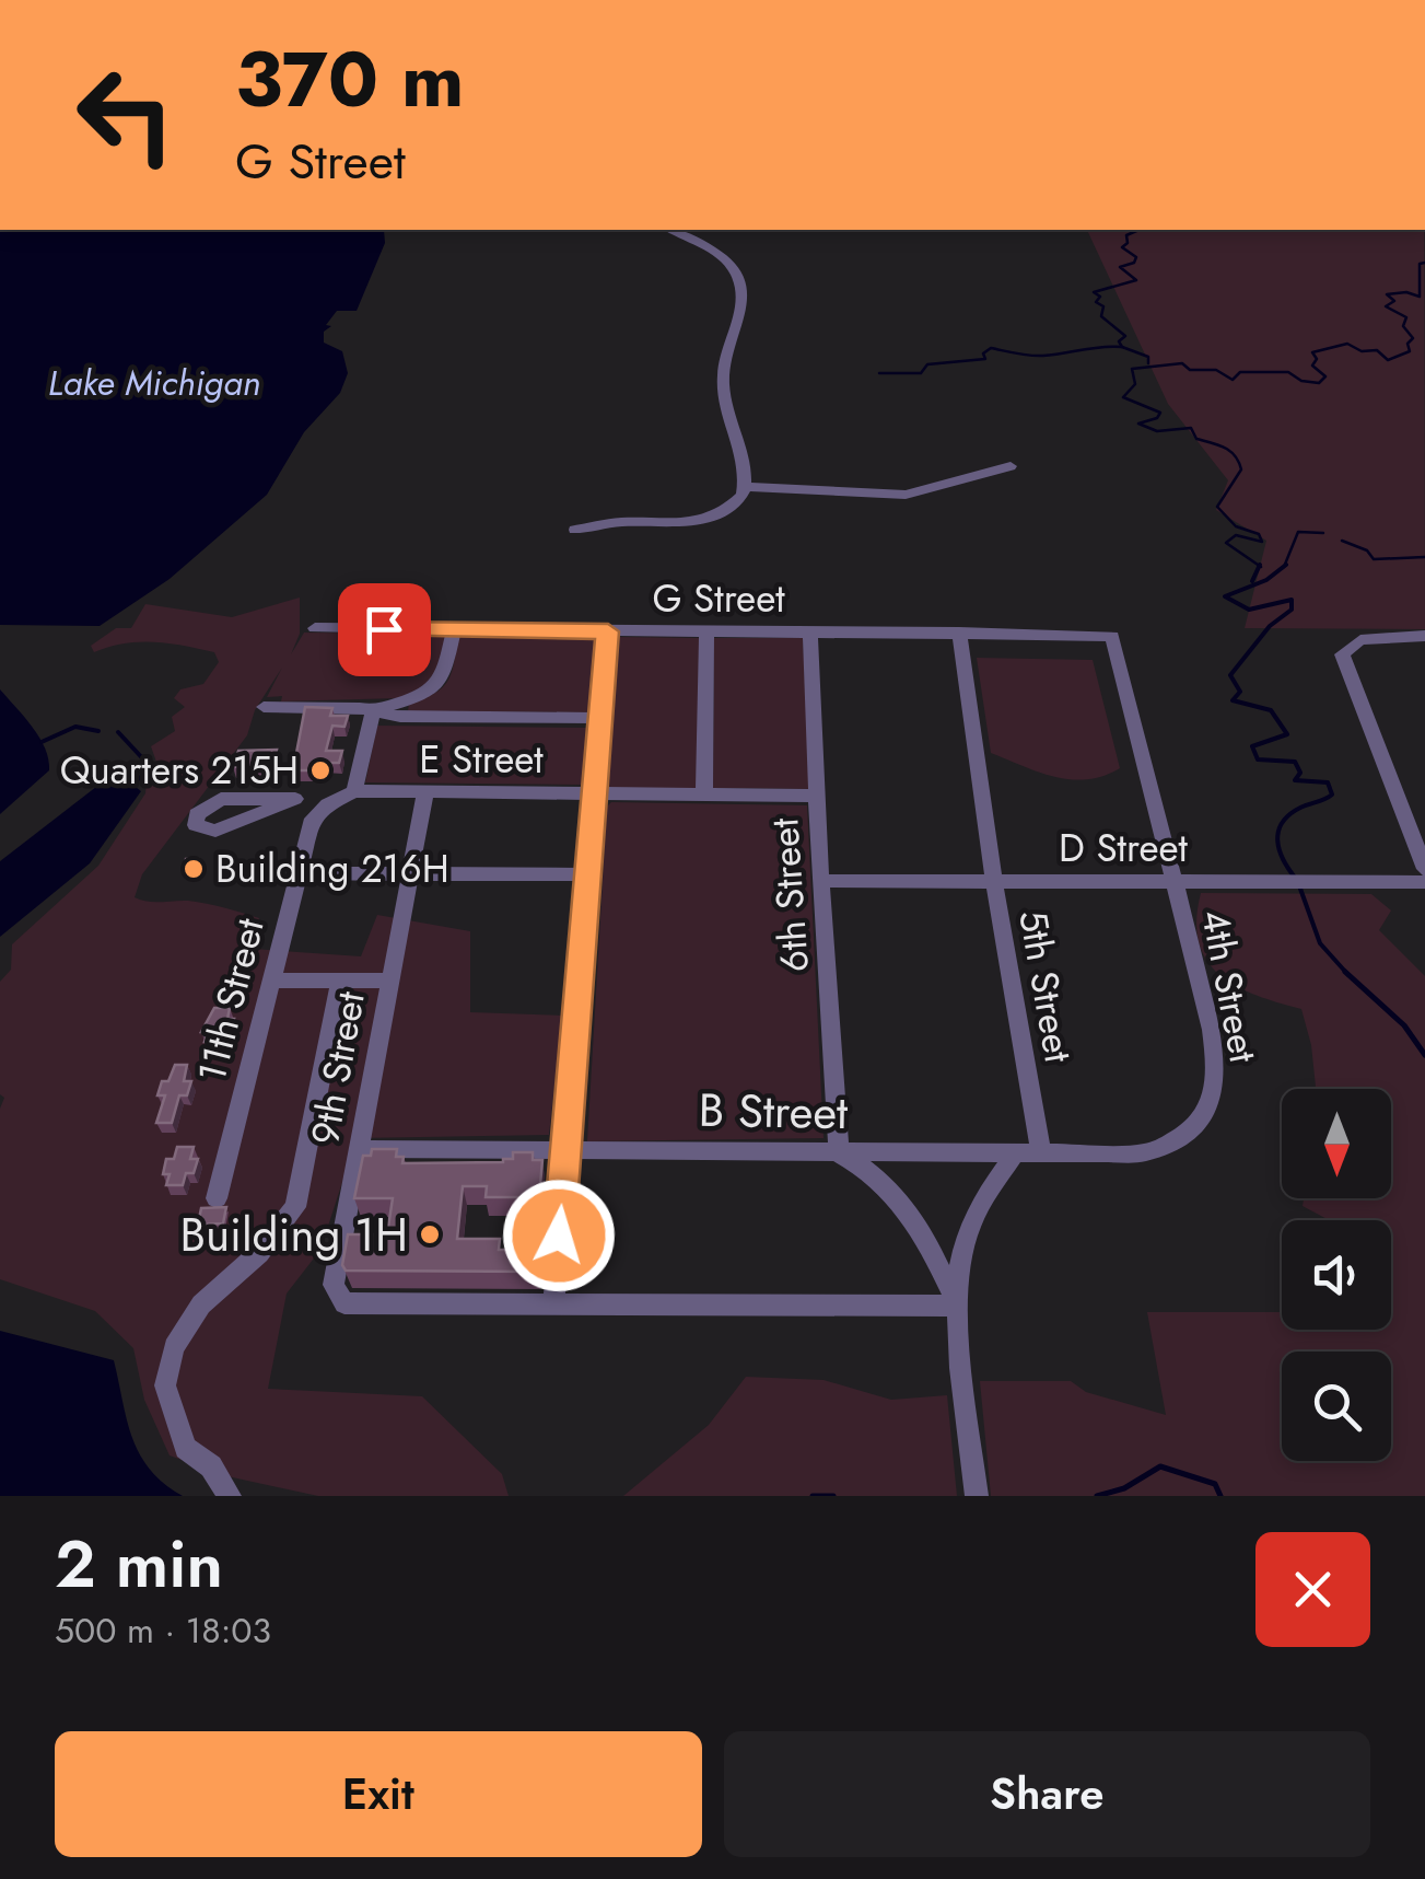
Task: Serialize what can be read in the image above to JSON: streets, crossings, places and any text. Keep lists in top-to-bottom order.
{
  "streets": {
    "street": [
      "G Street",
      "E Street",
      "D Street",
      "6th Street",
      "5th Street",
      "4th Street",
      "11th Street",
      "9th Street",
      "B Street"
    ]
  },
  "crossings": [
    ["G Street", "6th Street"],
    ["G Street", "5th Street"],
    ["G Street", "4th Street"],
    ["E Street", "6th Street"],
    ["E Street", "9th Street"],
    ["D Street", "6th Street"],
    ["D Street", "5th Street"],
    ["D Street", "4th Street"],
    ["6th Street", "B Street"],
    ["5th Street", "B Street"],
    ["4th Street", "B Street"],
    ["9th Street", "B Street"]
  ],
  "water": ["Lake Michigan"],
  "places": ["Quarters 215H", "Building 216H", "Building 1H"],
  "north": "bottom",
  "page": {
    "turn": ["370 m", "G Street"],
    "heading": ["2 min", "500 m · 18:03"],
    "buttons": ["Exit", "Share"]
  }
}
